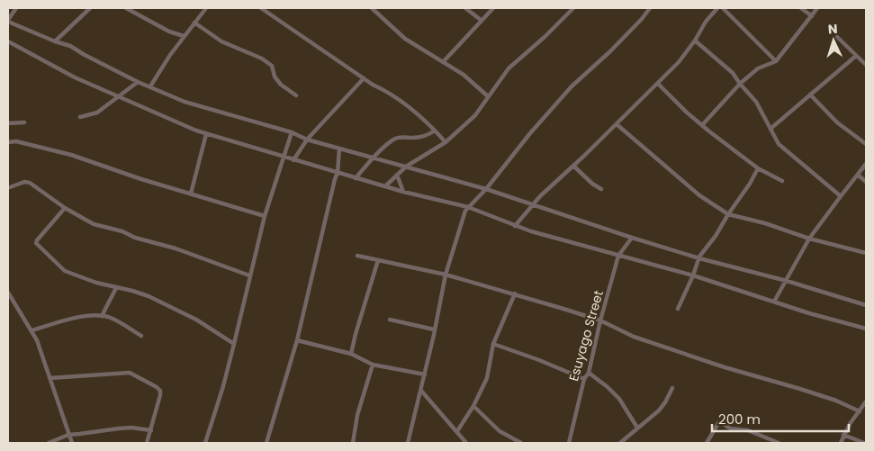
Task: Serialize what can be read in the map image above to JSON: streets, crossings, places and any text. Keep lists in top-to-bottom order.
{
  "streets": {
    "street": ["Esuyago Street"]
  },
  "scale_bar": "200 m",
  "north": "top"
}
